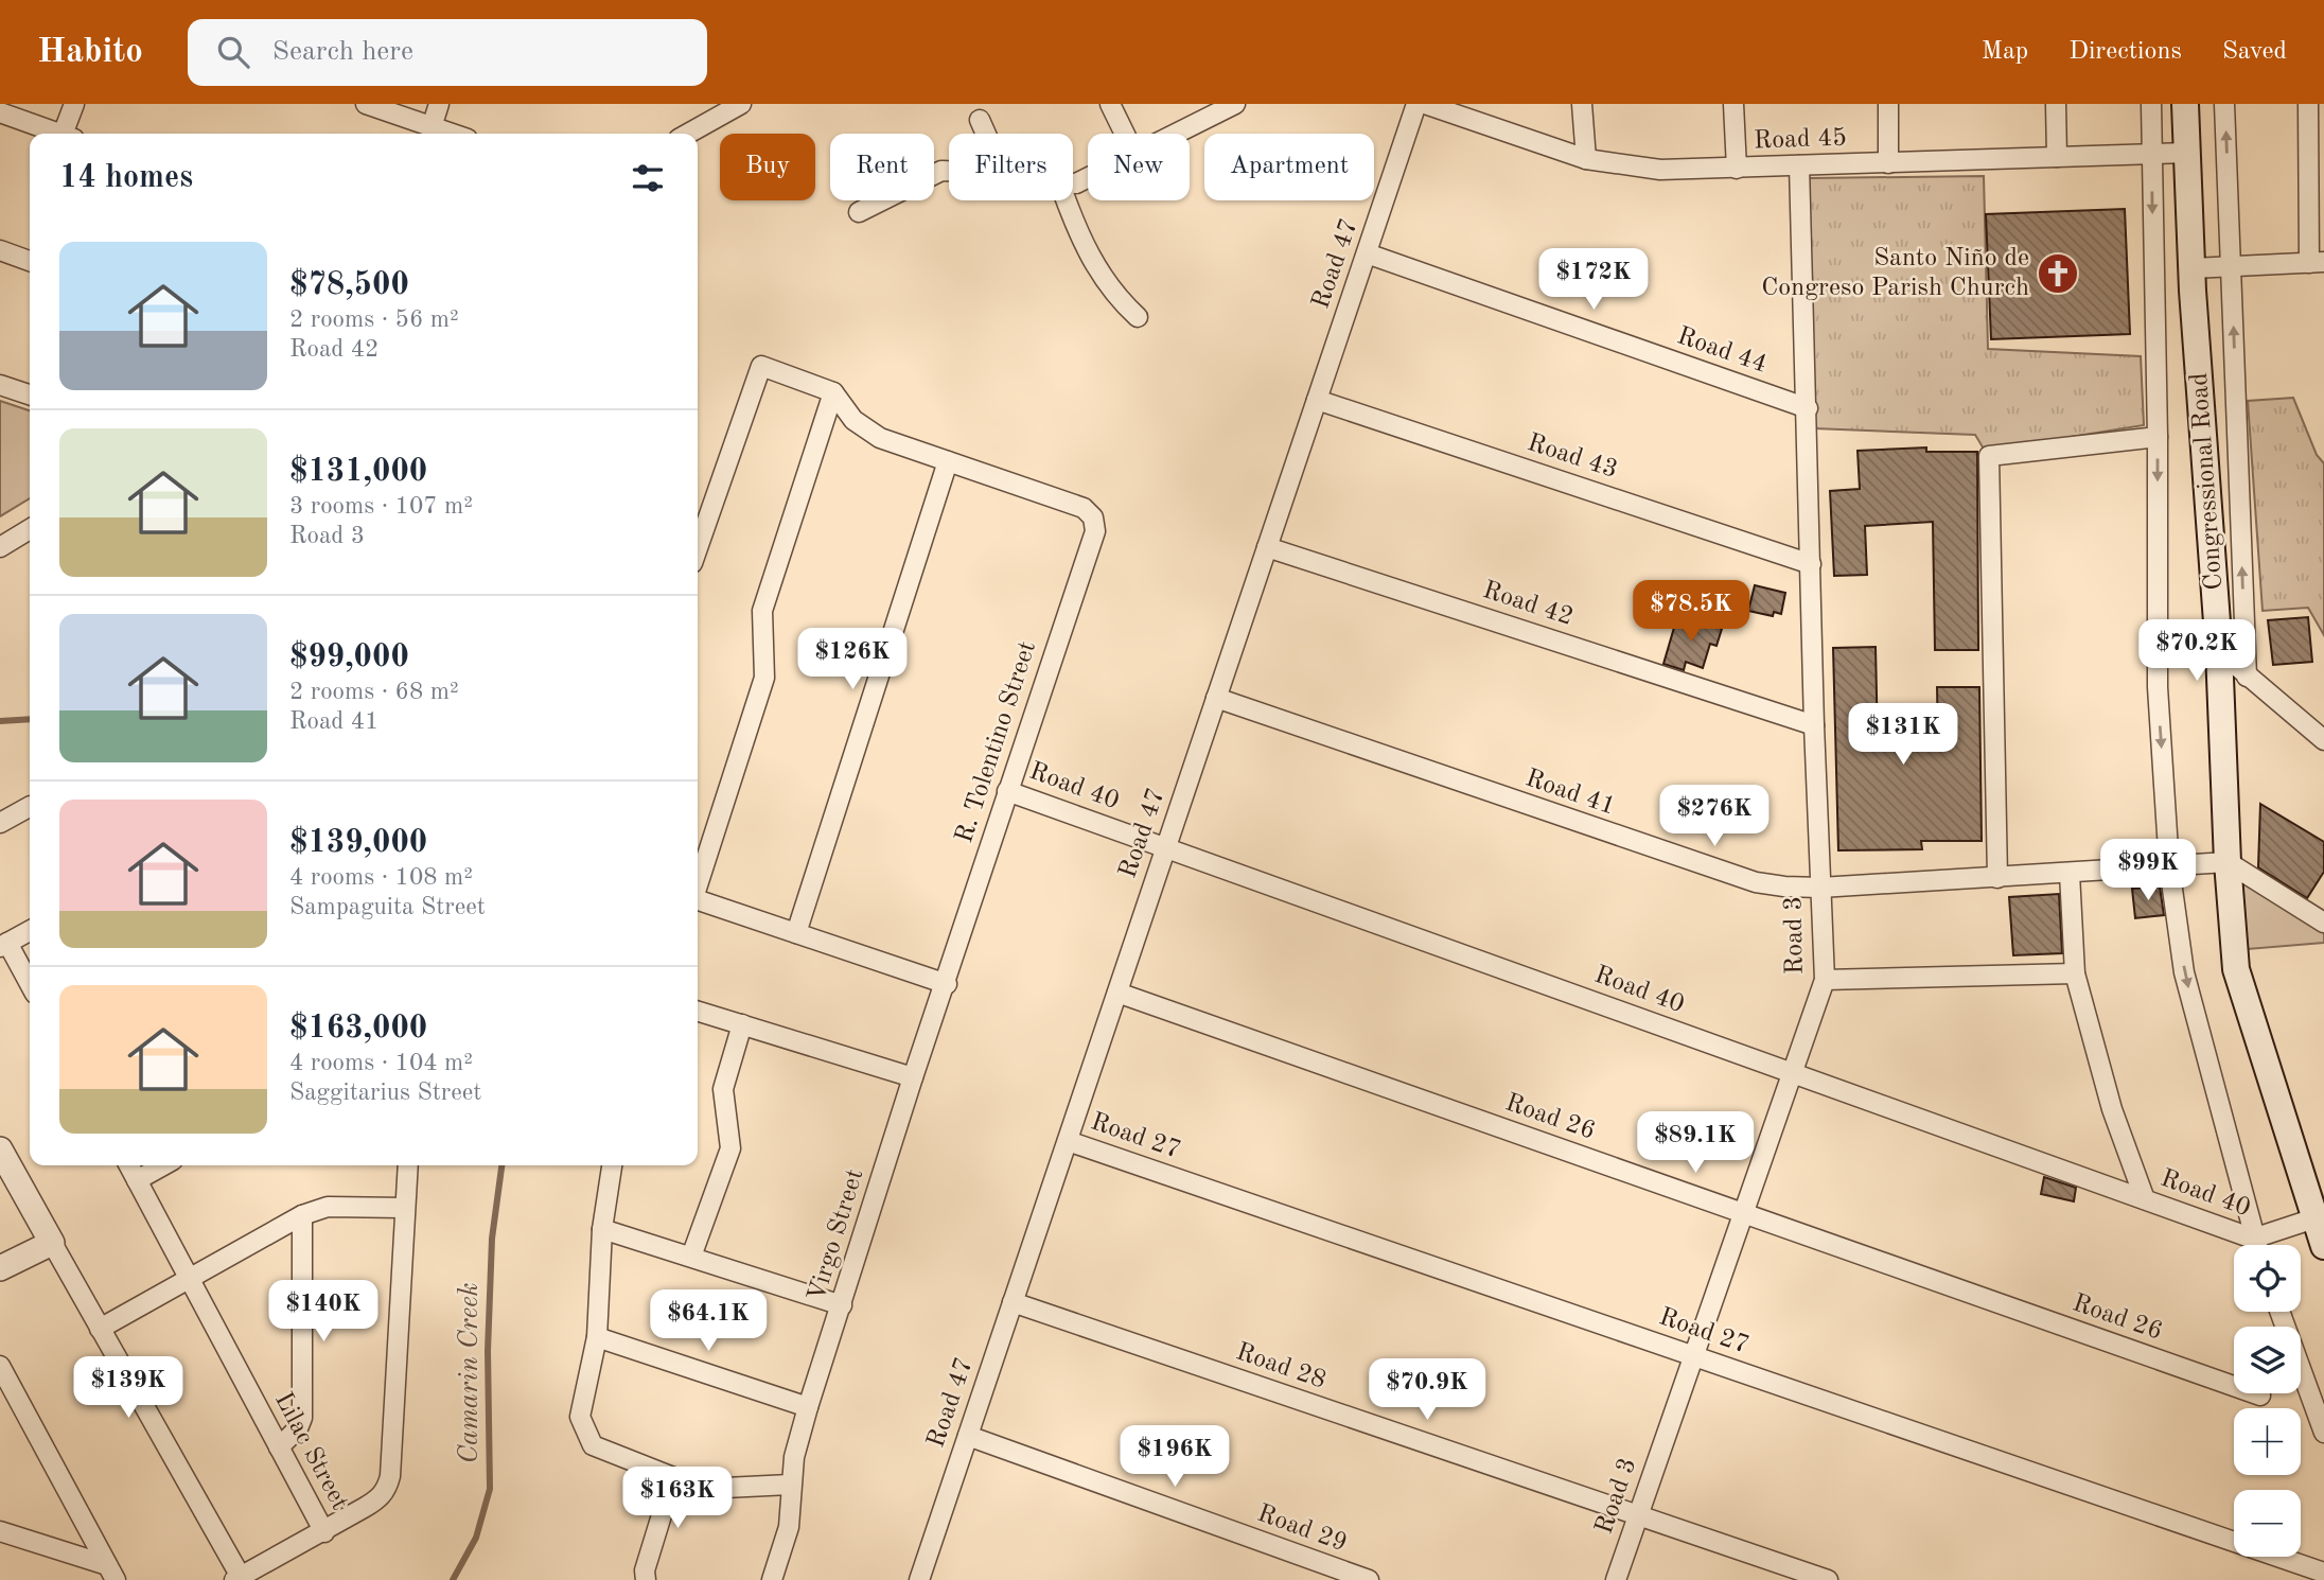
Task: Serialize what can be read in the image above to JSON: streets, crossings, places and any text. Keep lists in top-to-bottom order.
{
  "streets": {
    "main road": ["Congressional Road"],
    "street": [
      "Road 45",
      "Road 47",
      "Road 44",
      "Road 43",
      "Road 42",
      "R. Tolentino Street",
      "Road 40",
      "Road 41",
      "Road 3",
      "Road 26",
      "Road 27",
      "Virgo Street",
      "Road 28",
      "Lilac Street",
      "Road 29"
    ]
  },
  "crossings": [
    ["Road 45", "Congressional Road"],
    ["Road 45", "Road 3"],
    ["Road 47", "Road 44"],
    ["Road 47", "Road 43"],
    ["Road 47", "Road 42"],
    ["Road 47", "Road 40"],
    ["Road 47", "Road 41"],
    ["Road 47", "Road 26"],
    ["Road 47", "Road 27"],
    ["Road 47", "Road 28"],
    ["Road 47", "Road 29"],
    ["Road 44", "Road 3"],
    ["Road 43", "Road 3"],
    ["Congressional Road", "Road 41"],
    ["Road 42", "Road 3"],
    ["R. Tolentino Street", "Road 40"],
    ["R. Tolentino Street", "Virgo Street"],
    ["Road 40", "Road 3"],
    ["Road 41", "Road 3"],
    ["Road 3", "Road 26"],
    ["Road 3", "Road 27"],
    ["Road 3", "Road 28"]
  ],
  "water": ["Camarin Creek"],
  "places": {
    "church": ["Santo Niño de Congreso Parish Church"]
  },
  "page": {
    "header": "Habito",
    "search": "Search here",
    "nav": ["Map", "Directions", "Saved"],
    "chip": [
      "Buy",
      "Rent",
      "Filters",
      "New",
      "Apartment"
    ],
    "heading": "14 homes",
    "list": [
      {
        "name": "$78,500",
        "note": "2 rooms · 56 m² · Road 42"
      },
      {
        "name": "$131,000",
        "note": "3 rooms · 107 m² · Road 3"
      },
      {
        "name": "$99,000",
        "note": "2 rooms · 68 m² · Road 41"
      },
      {
        "name": "$139,000",
        "note": "4 rooms · 108 m² · Sampaguita Street"
      },
      {
        "name": "$163,000",
        "note": "4 rooms · 104 m² · Saggitarius Street"
      }
    ],
    "price": [
      "$172K",
      "$78.5K",
      "$70.2K",
      "$126K",
      "$131K",
      "$276K",
      "$99K",
      "$89.1K",
      "$140K",
      "$64.1K",
      "$139K",
      "$70.9K",
      "$196K",
      "$163K"
    ],
    "map_buttons": ["+", "−"]
  }
}
